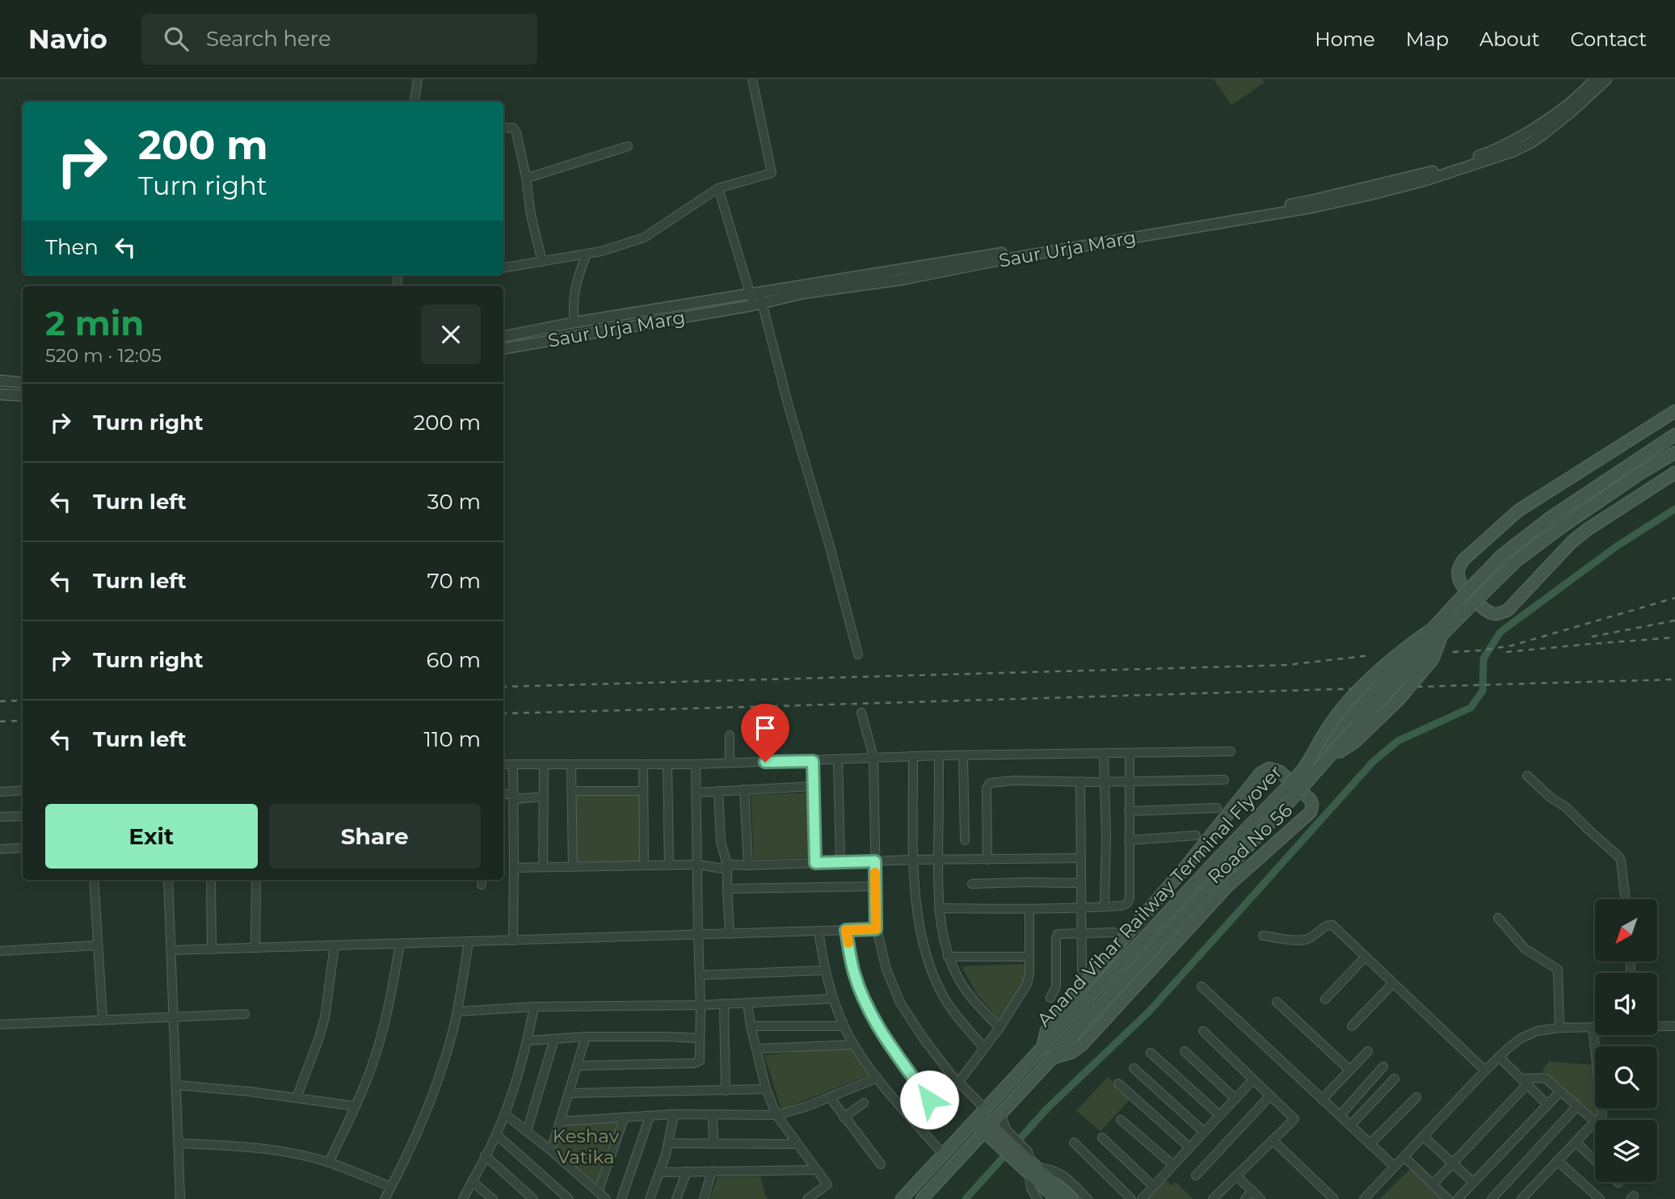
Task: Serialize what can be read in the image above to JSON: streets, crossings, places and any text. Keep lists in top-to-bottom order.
{
  "streets": {
    "main road": ["Road No 56", "Anand Vihar Railway Terminal Flyover"],
    "street": ["Saur Urja Marg"]
  },
  "crossings": [
    ["Road No 56", "Anand Vihar Railway Terminal Flyover"]
  ],
  "parks": ["Keshav Vatika"],
  "north": "bottom left",
  "page": {
    "header": "Navio",
    "search": "Search here",
    "nav": [
      "Home",
      "Map",
      "About",
      "Contact"
    ],
    "turn": ["200 m", "Turn right"],
    "then": "Then",
    "heading": ["2 min", "520 m · 12:05"],
    "list": [
      {
        "name": "Turn right",
        "value": "200 m"
      },
      {
        "name": "Turn left",
        "value": "30 m"
      },
      {
        "name": "Turn left",
        "value": "70 m"
      },
      {
        "name": "Turn right",
        "value": "60 m"
      },
      {
        "name": "Turn left",
        "value": "110 m"
      }
    ],
    "buttons": ["Exit", "Share"]
  }
}
